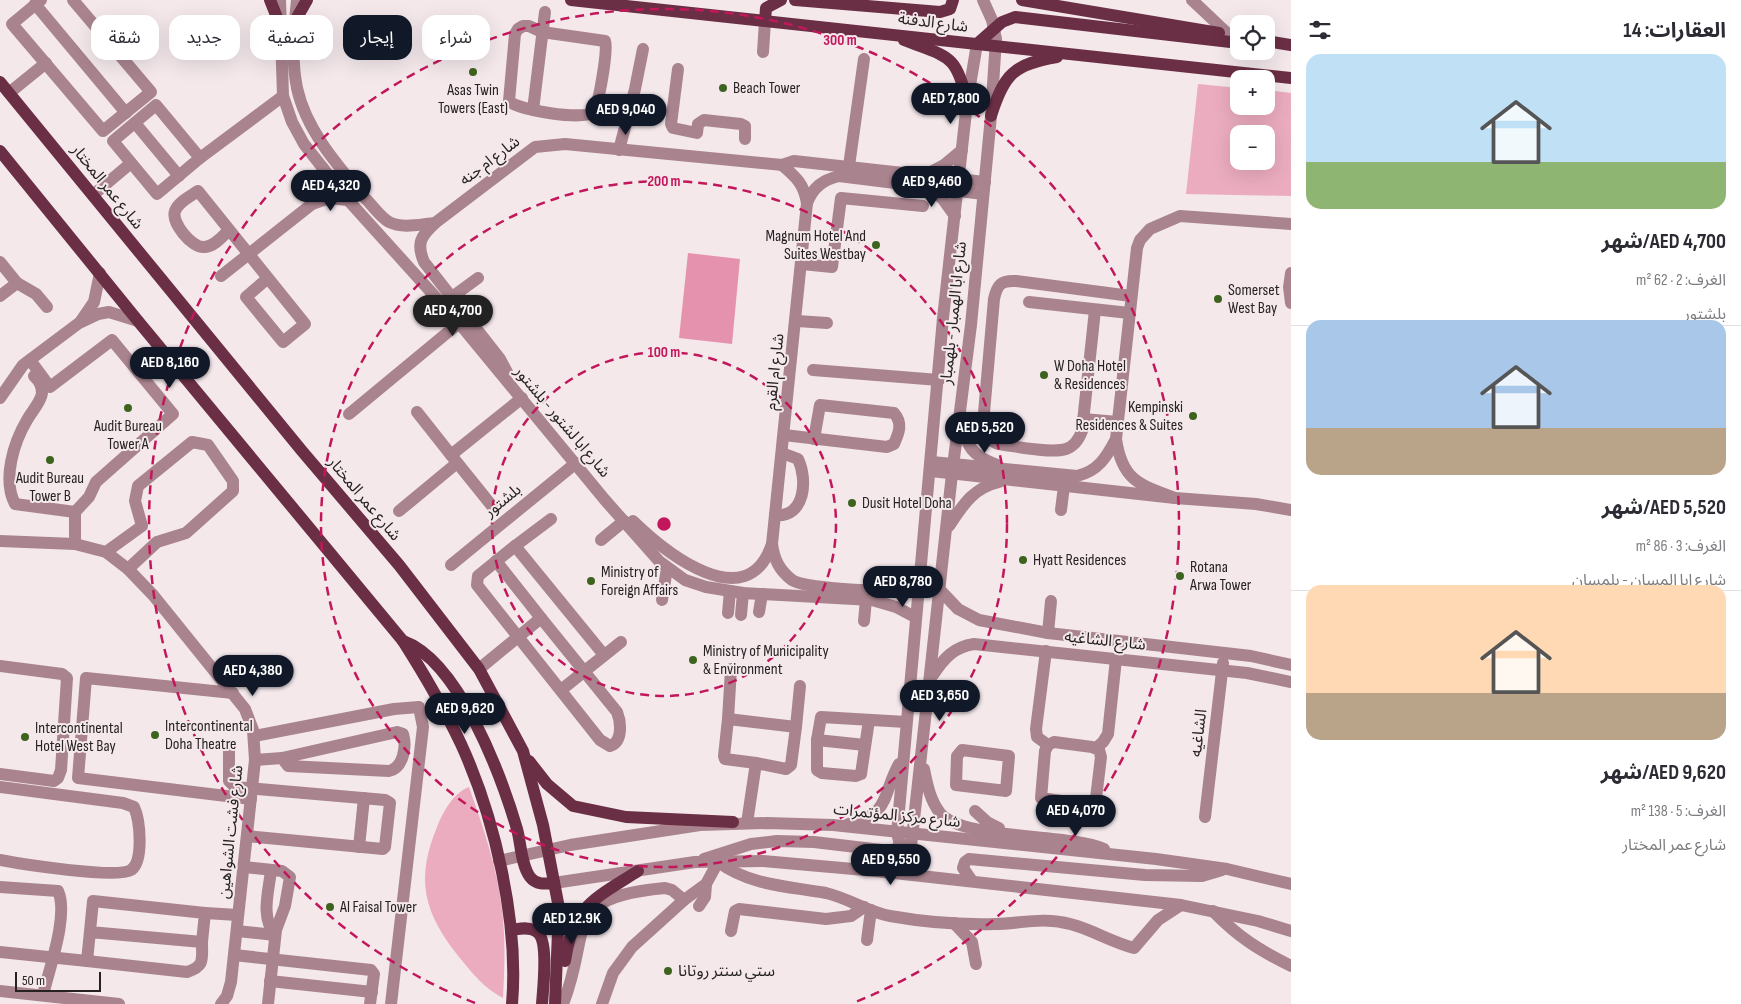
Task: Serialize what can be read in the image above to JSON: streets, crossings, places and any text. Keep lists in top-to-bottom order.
{
  "streets": {
    "main road": ["شارع الدفنة", "شارع عمر المختار"],
    "street": [
      "شارع ام جنه",
      "شارع ابا الهمبار - بلهمبار",
      "شارع ام القرم",
      "شارع ابا لشتور - بلشتور",
      "بلشتور",
      "شارع الشاغيه",
      "الشاغيه",
      "شارع مركز المؤتمرات",
      "شارع فشت الشواهين"
    ]
  },
  "crossings": [
    ["شارع الدفنة", "شارع ابا الهمبار - بلهمبار"],
    ["شارع ام جنه", "شارع ام القرم"],
    ["شارع ام جنه", "شارع ابا لشتور - بلشتور"],
    ["شارع عمر المختار", "شارع مركز المؤتمرات"],
    ["شارع ابا الهمبار - بلهمبار", "شارع ام القرم"],
    ["شارع ابا الهمبار - بلهمبار", "شارع ابا لشتور - بلشتور"],
    ["شارع ابا الهمبار - بلهمبار", "شارع الشاغيه"],
    ["شارع ابا الهمبار - بلهمبار", "شارع مركز المؤتمرات"],
    ["شارع ام القرم", "شارع ابا لشتور - بلشتور"],
    ["شارع ابا لشتور - بلشتور", "بلشتور"],
    ["شارع الشاغيه", "الشاغيه"]
  ],
  "places": [
    "Asas Twin Towers (East)",
    "Beach Tower",
    "Magnum Hotel And Suites Westbay",
    "Somerset West Bay",
    "W Doha Hotel & Residences",
    "Audit Bureau Tower A",
    "Kempinski Residences & Suites",
    "Audit Bureau Tower B",
    "Dusit Hotel Doha",
    "Hyatt Residences",
    "Rotana Arwa Tower",
    "Ministry of Foreign Affairs",
    "Ministry of Municipality & Environment",
    "Intercontinental Doha Theatre",
    "Intercontinental Hotel West Bay",
    "Al Faisal Tower",
    "ستي سنتر روتانا"
  ],
  "scale_bar": "50 m",
  "page": {
    "heading": "العقارات: 14",
    "map_buttons": ["+", "−"],
    "chip": [
      "شراء",
      "إيجار",
      "تصفية",
      "جديد",
      "شقة"
    ],
    "list": [
      {
        "name": "AED 4,700/شهر",
        "note": "الغرف: 2 · 62 m² · بلشتور"
      },
      {
        "name": "AED 5,520/شهر",
        "note": "الغرف: 3 · 86 m² · شارع ابا المسان - بلمسان"
      },
      {
        "name": "AED 9,620/شهر",
        "note": "الغرف: 5 · 138 m² · شارع عمر المختار"
      }
    ],
    "price": [
      "AED 7,800",
      "AED 9,040",
      "AED 9,460",
      "AED 4,320",
      "AED 4,700",
      "AED 8,160",
      "AED 5,520",
      "AED 8,780",
      "AED 4,380",
      "AED 3,650",
      "AED 9,620",
      "AED 4,070",
      "AED 9,550",
      "AED 12.9K"
    ],
    "scale": "50 m"
  },
  "rings": ["300 m", "200 m", "100 m"]
}
